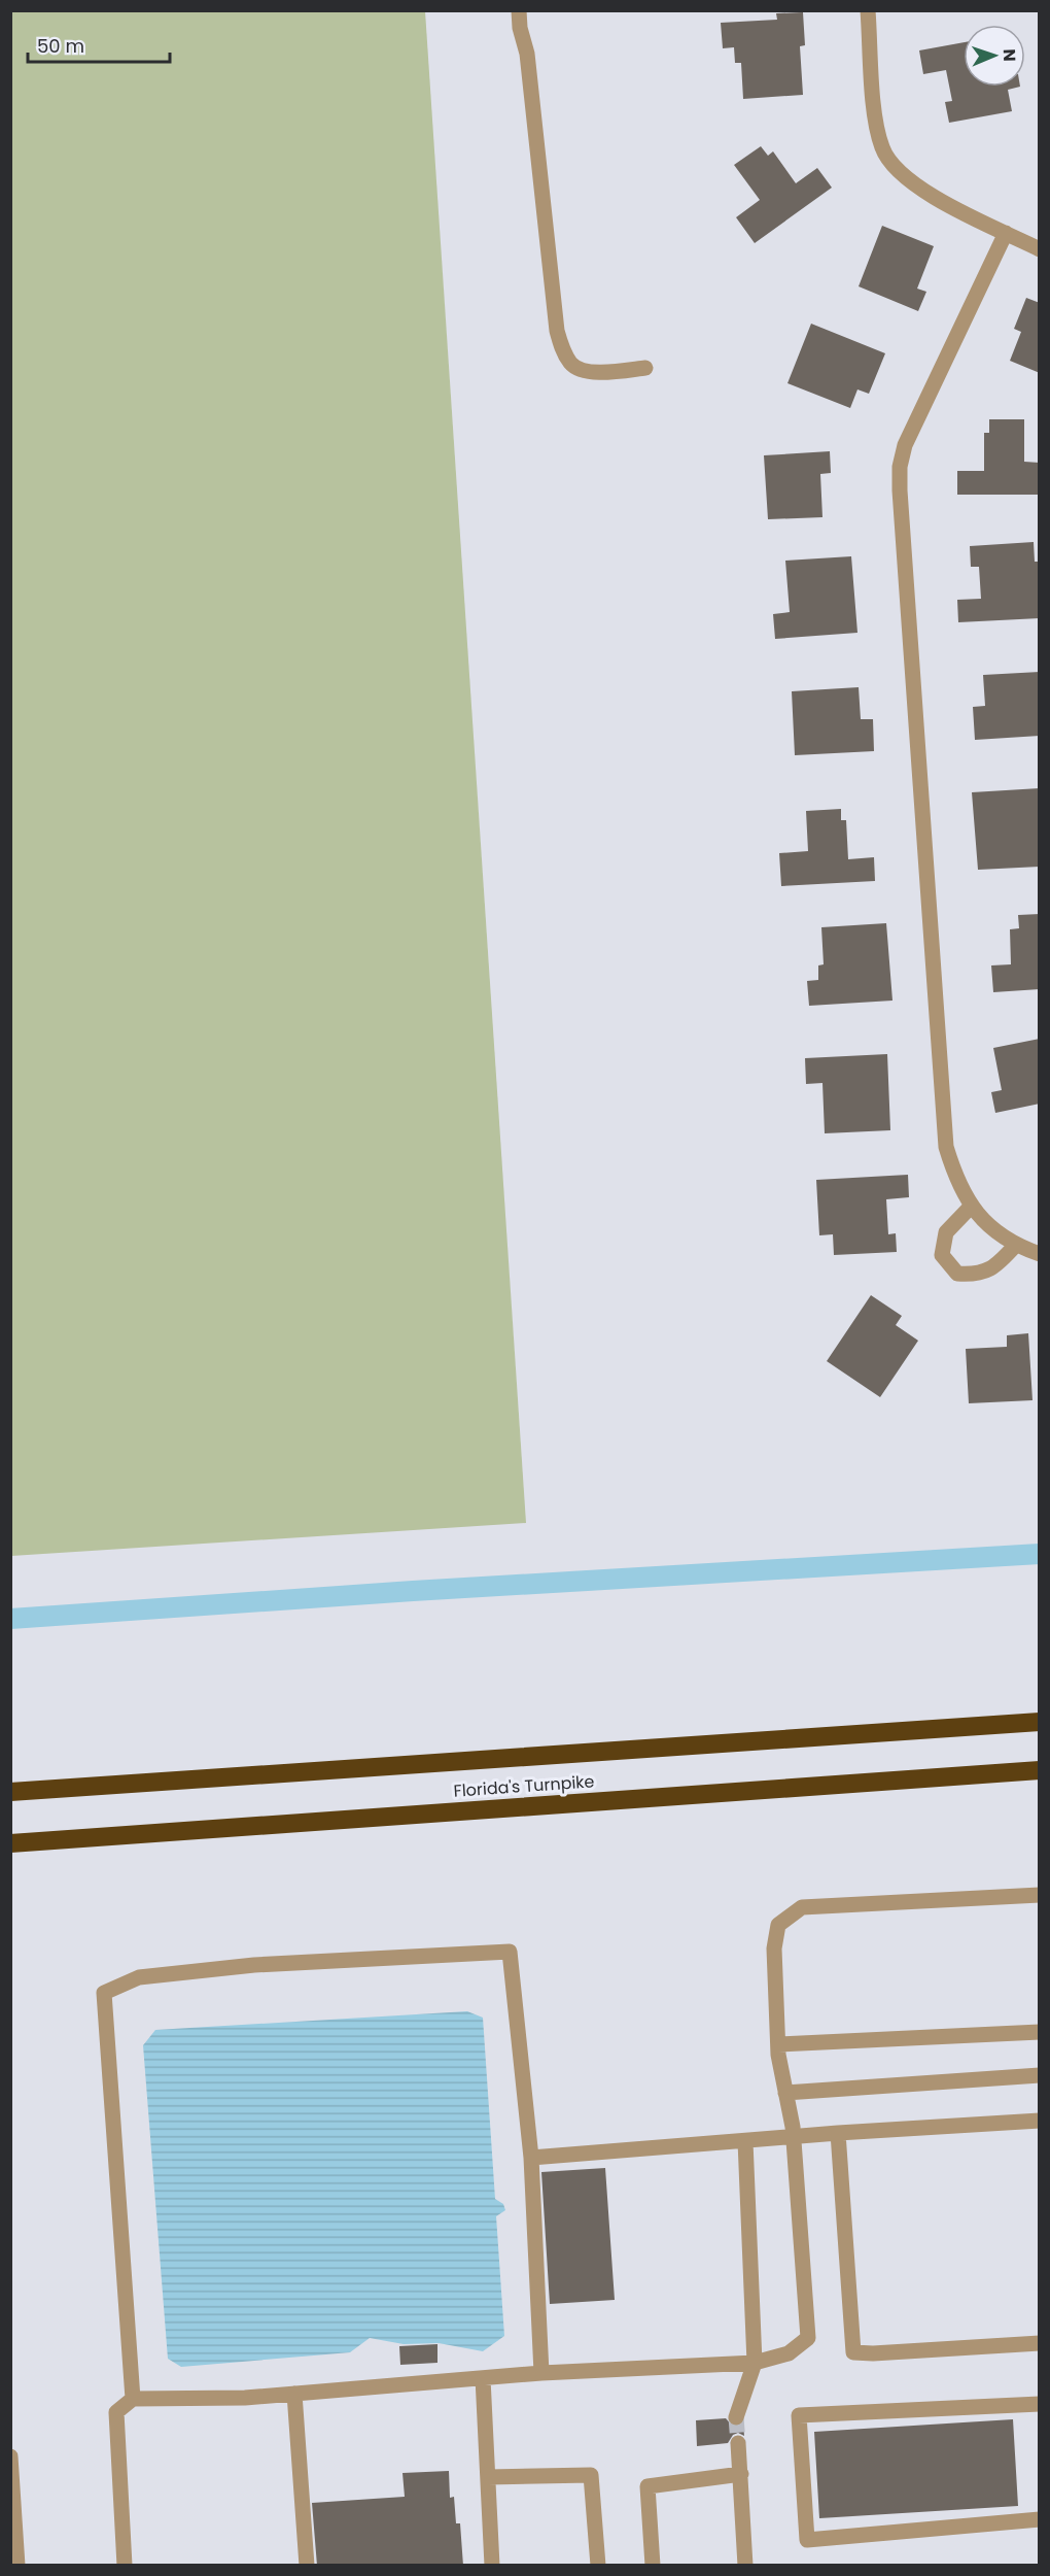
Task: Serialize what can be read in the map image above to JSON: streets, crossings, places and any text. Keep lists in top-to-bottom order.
{
  "streets": {
    "highway": ["Florida's Turnpike"]
  },
  "scale_bar": "50 m",
  "north": "right"
}
